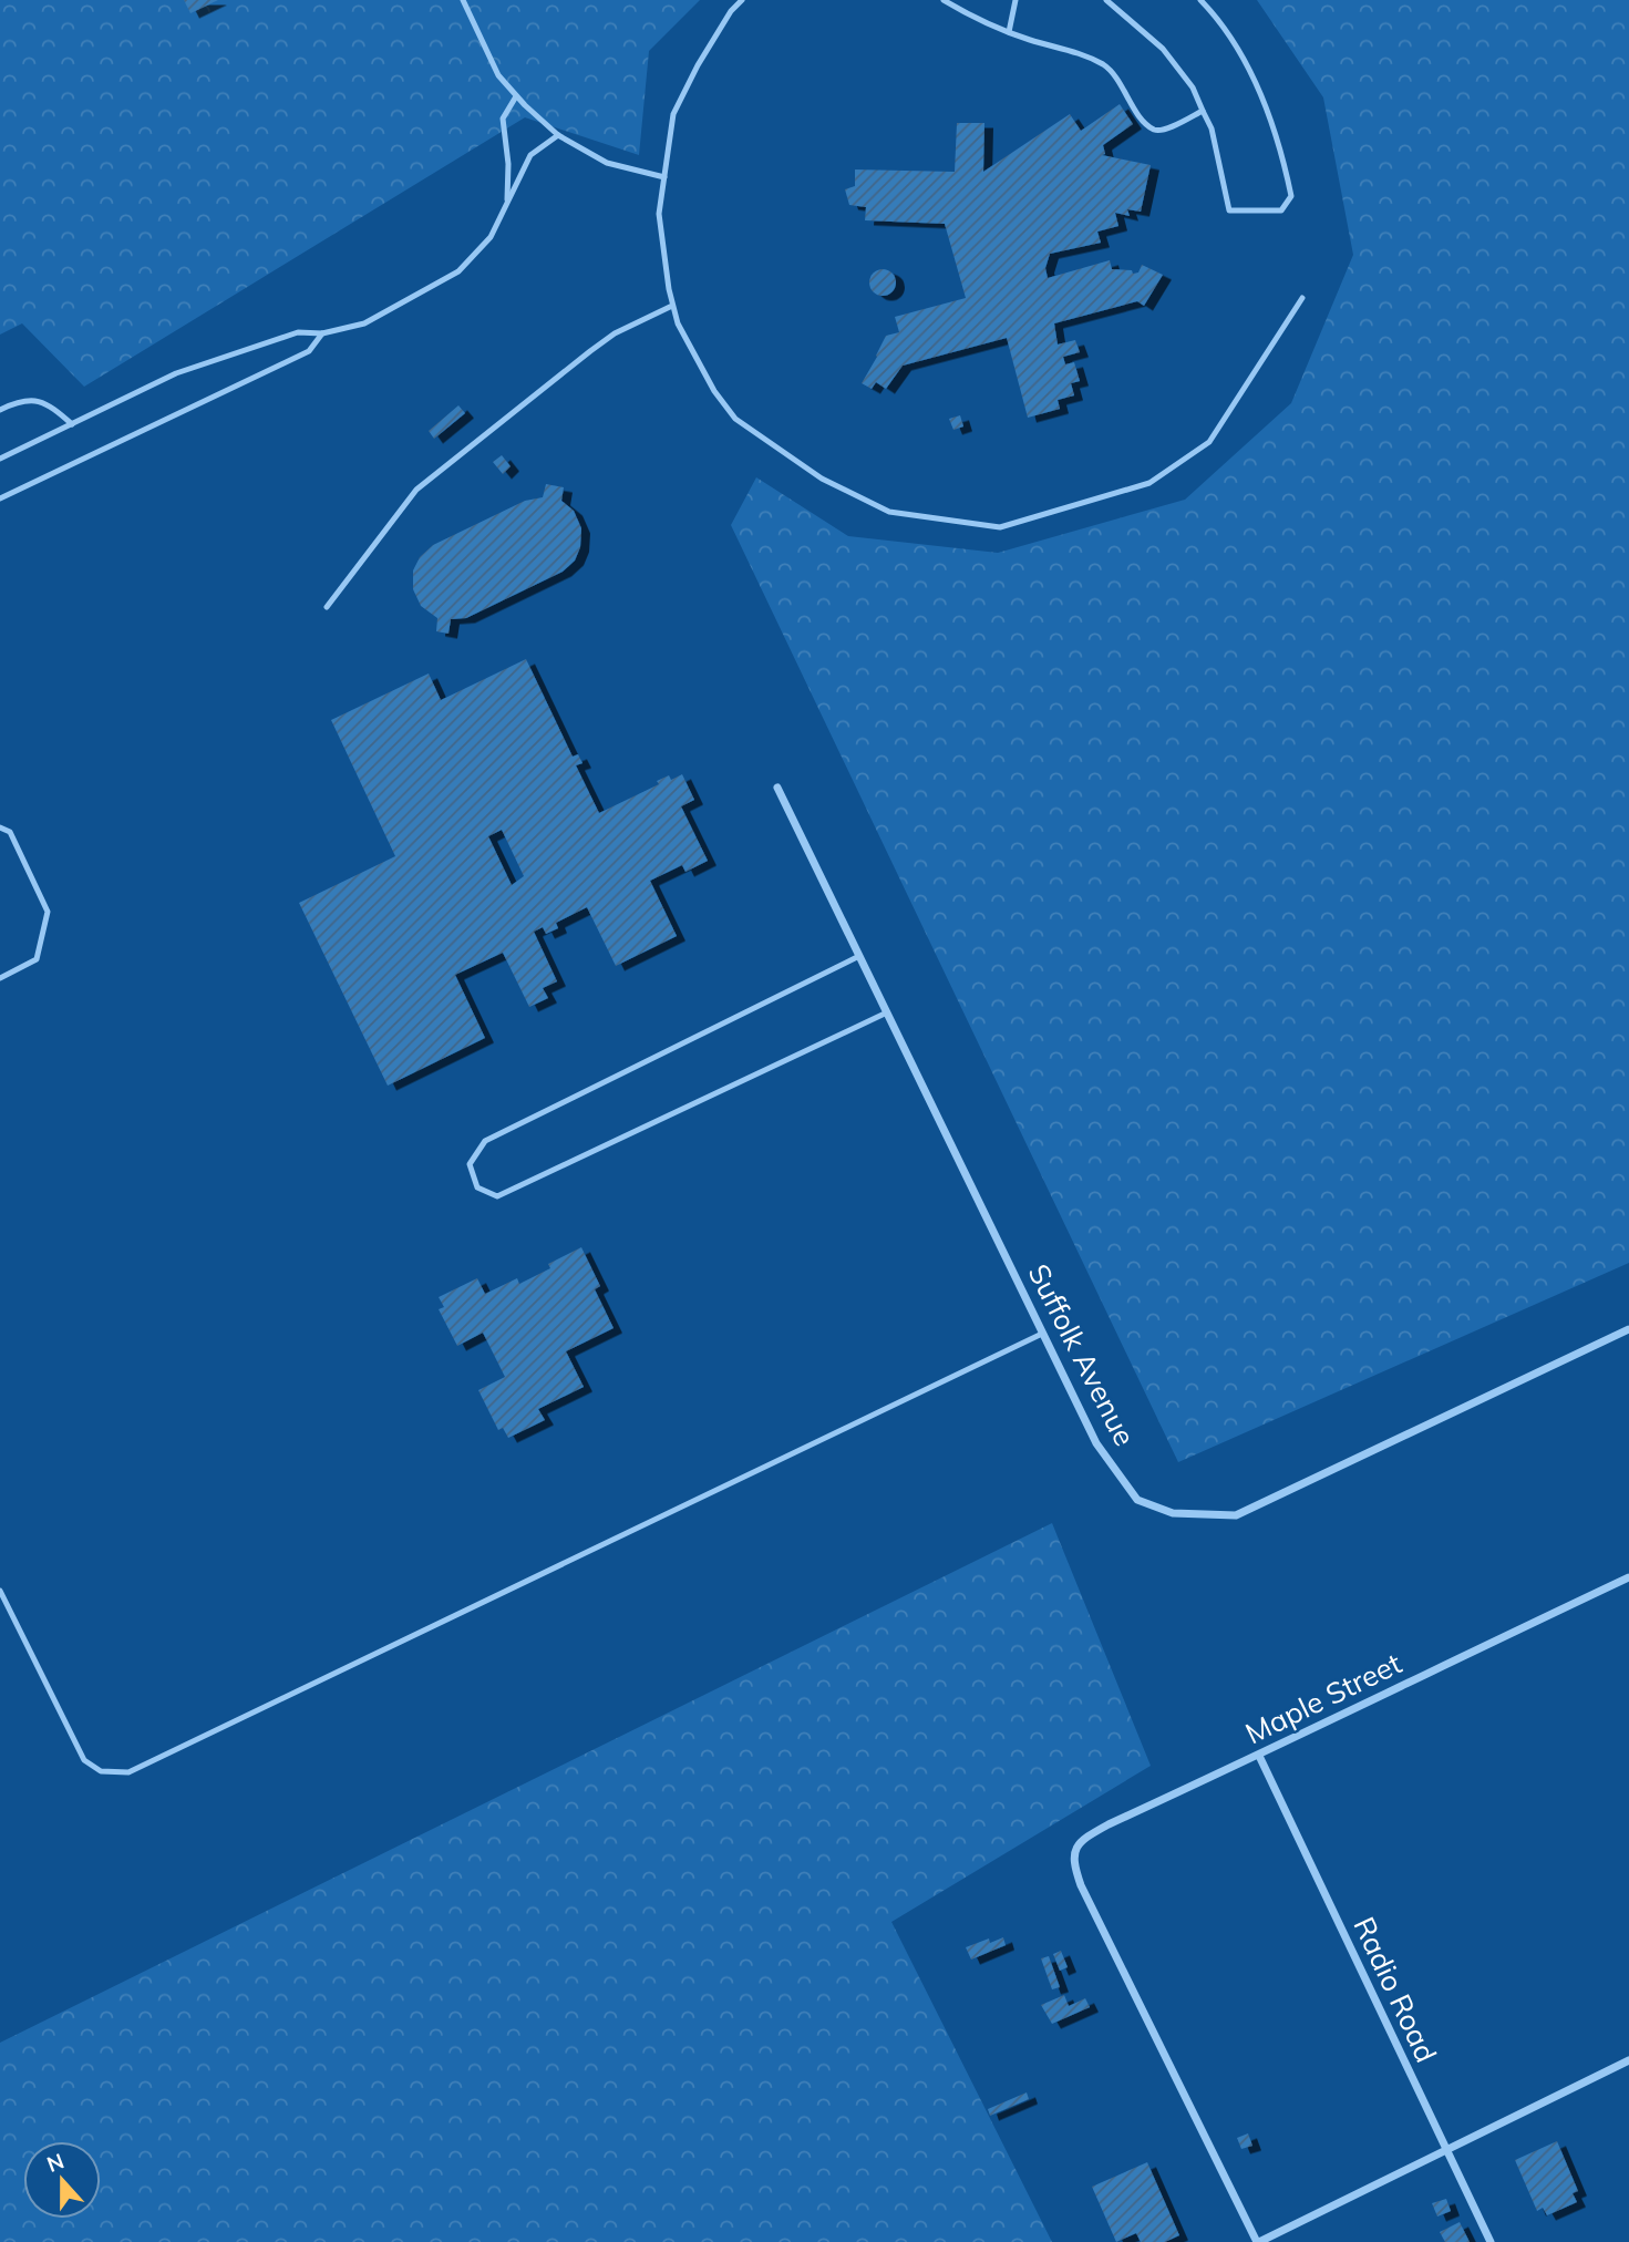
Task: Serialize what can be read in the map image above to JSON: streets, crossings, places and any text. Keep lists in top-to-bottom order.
{
  "streets": {
    "street": ["Suffolk Avenue", "Maple Street", "Radio Road"]
  },
  "crossings": [
    ["Maple Street", "Radio Road"]
  ],
  "north": "top"
}
